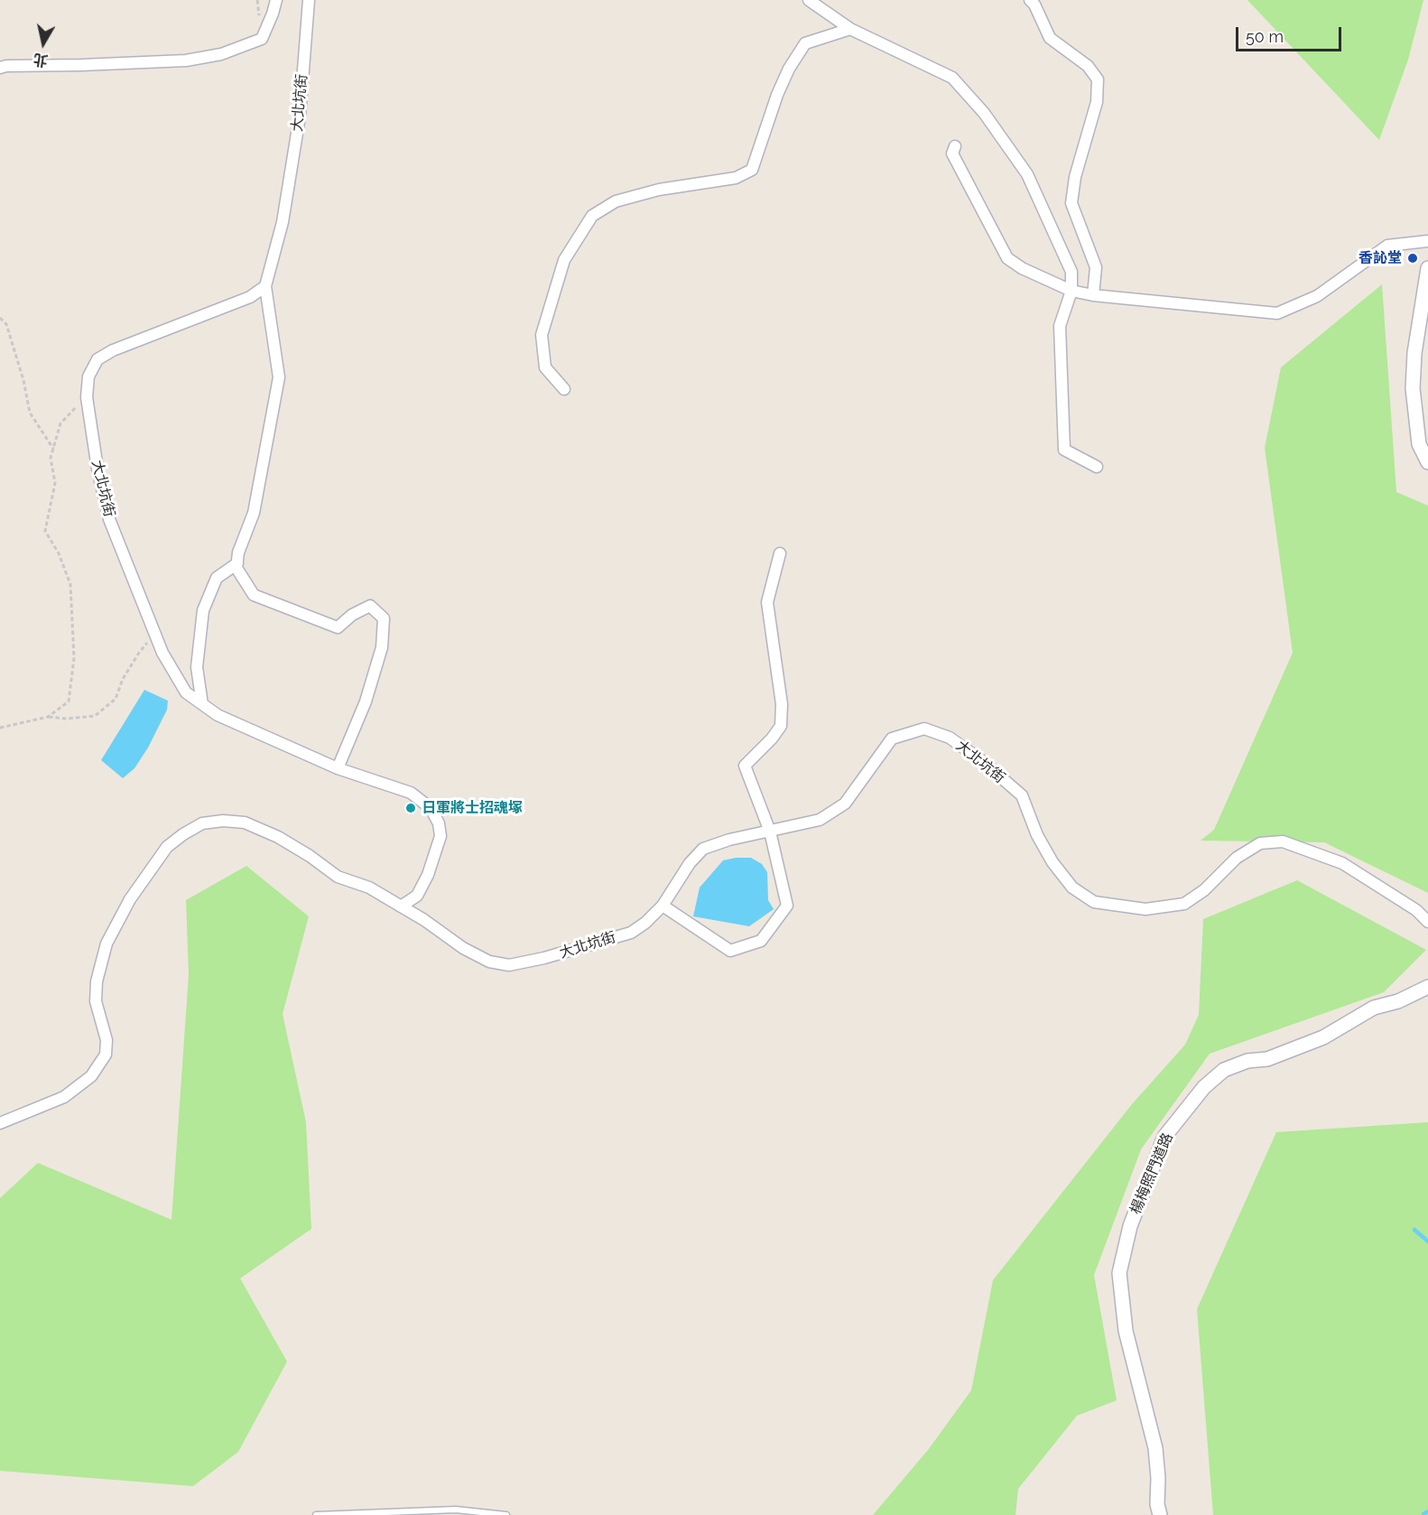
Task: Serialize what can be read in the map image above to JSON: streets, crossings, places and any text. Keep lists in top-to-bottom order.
{
  "streets": {
    "street": ["大北坑街", "楊梅照門道路"]
  },
  "places": ["香訫堂", "日軍將士招魂塚"],
  "scale_bar": "50 m",
  "north": "bottom"
}
